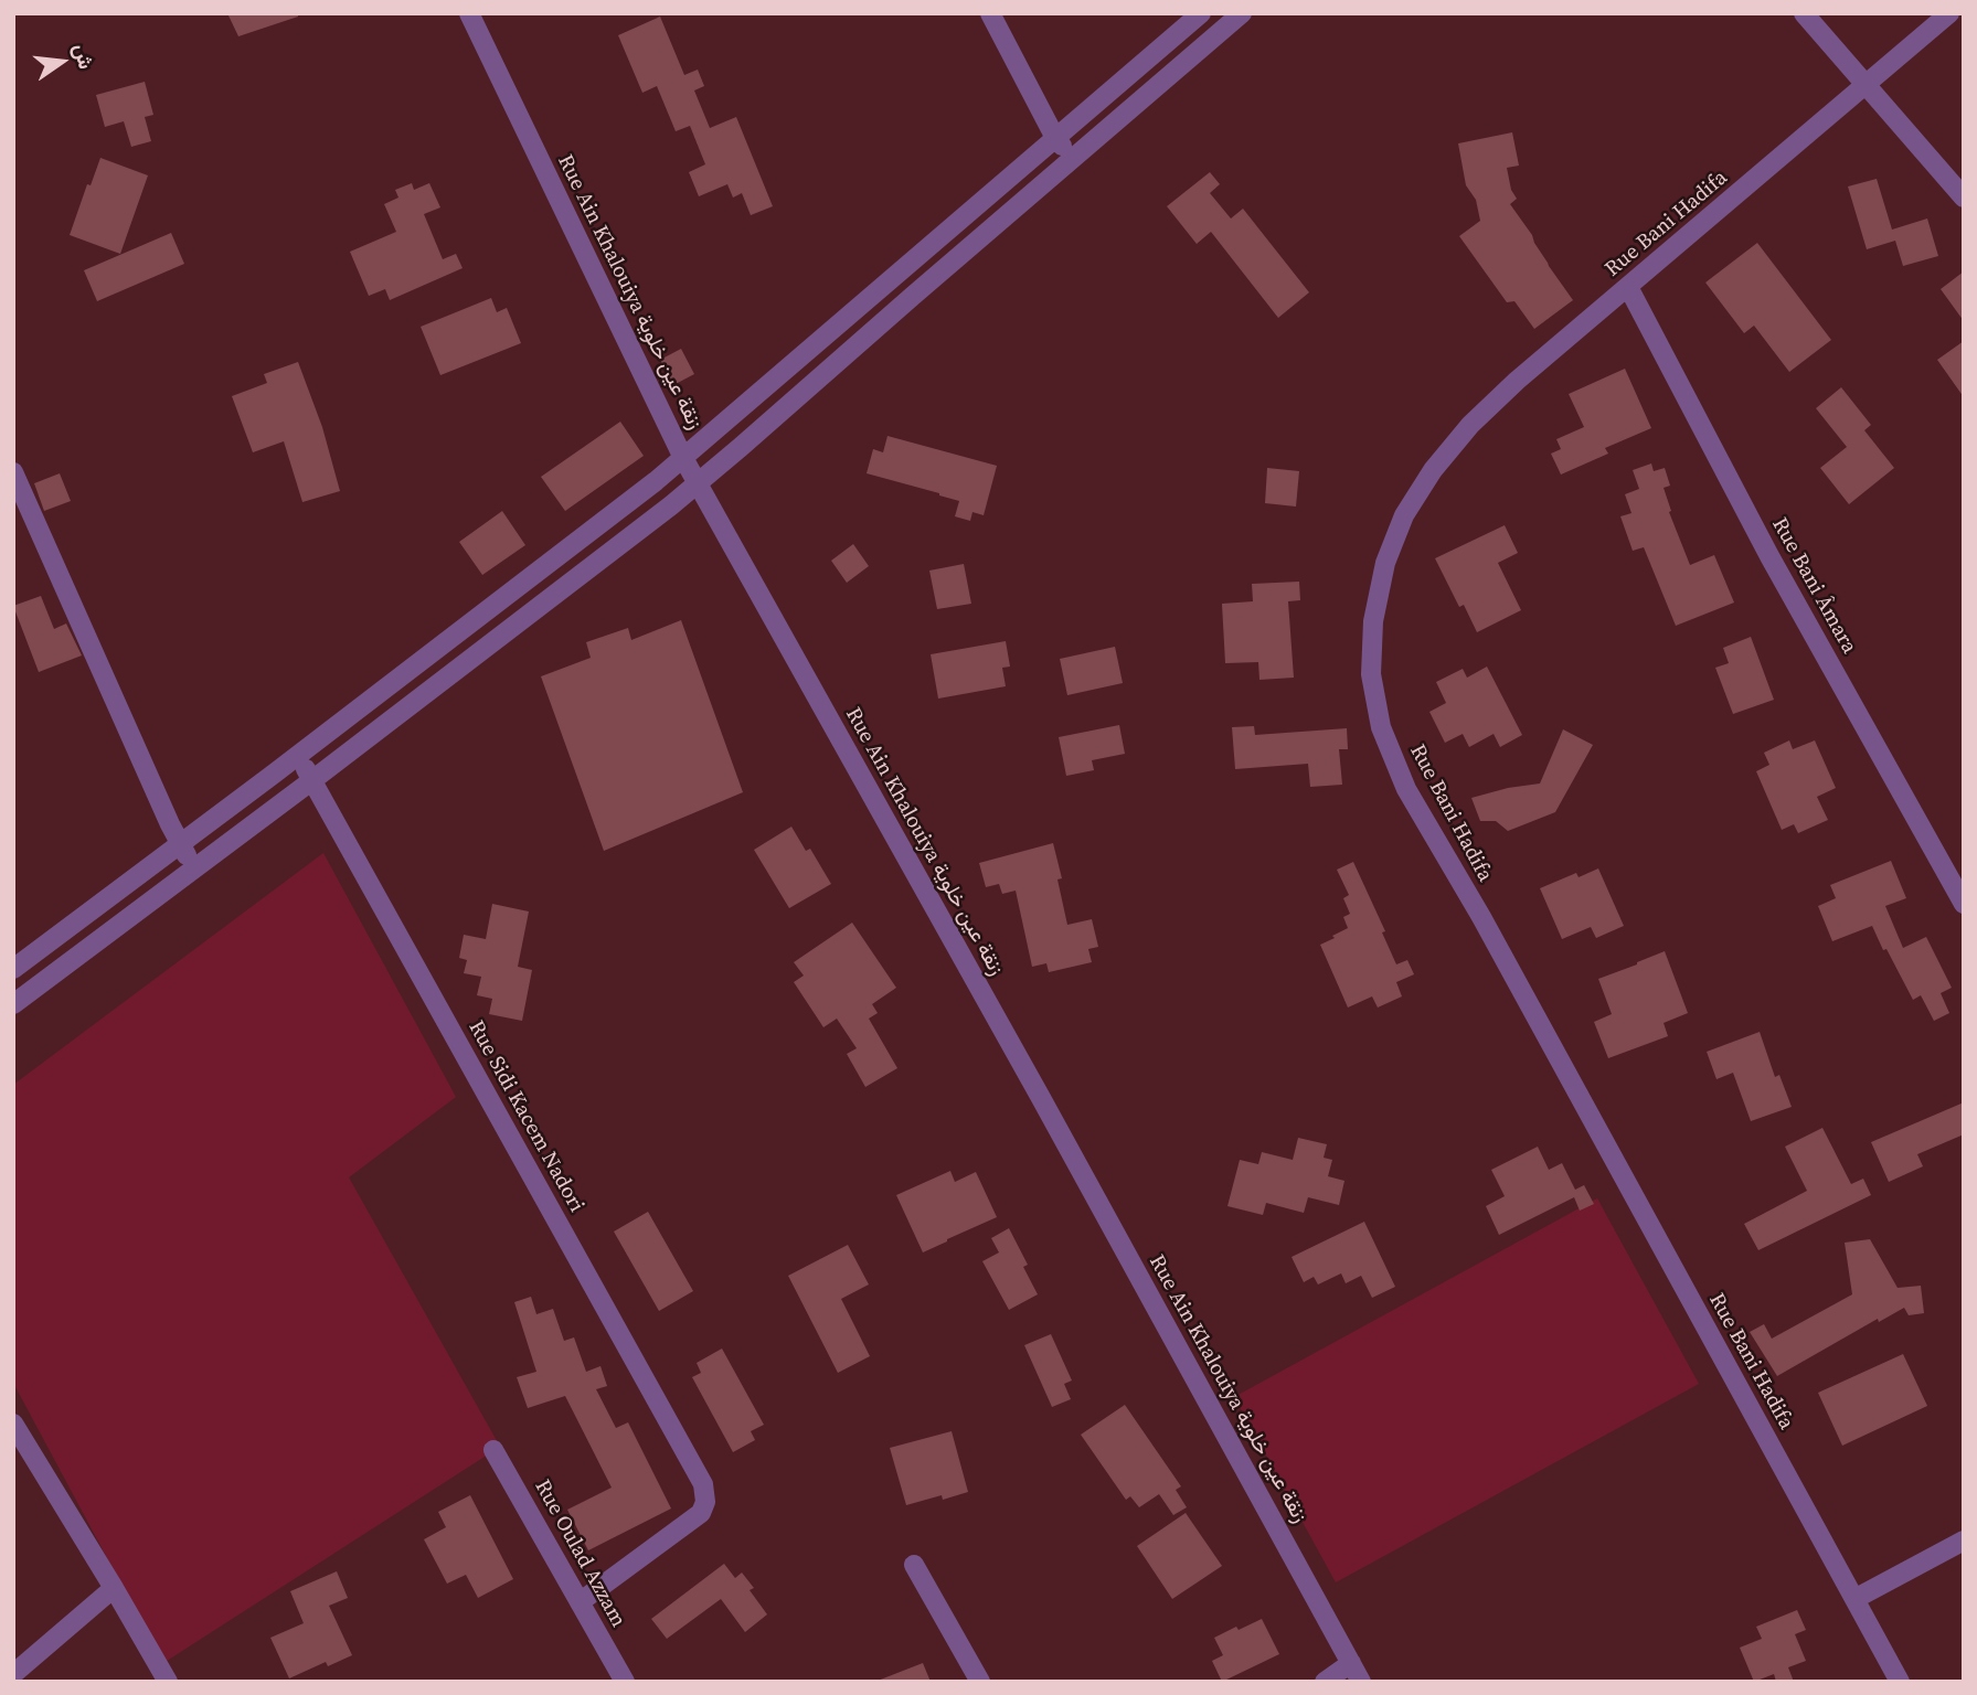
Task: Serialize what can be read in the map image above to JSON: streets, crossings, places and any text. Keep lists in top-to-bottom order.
{
  "streets": {
    "street": [
      "Rue Bani Hadifa",
      "Rue Ain Khalouiya زنقة عين خلوية",
      "Rue Bani Âmara",
      "Rue Sidi Kacem Nadori",
      "Rue Oulad Azzam"
    ]
  },
  "crossings": [
    ["Rue Bani Hadifa", "Rue Bani Âmara"],
    ["Rue Sidi Kacem Nadori", "Rue Oulad Azzam"]
  ],
  "north": "right"
}
